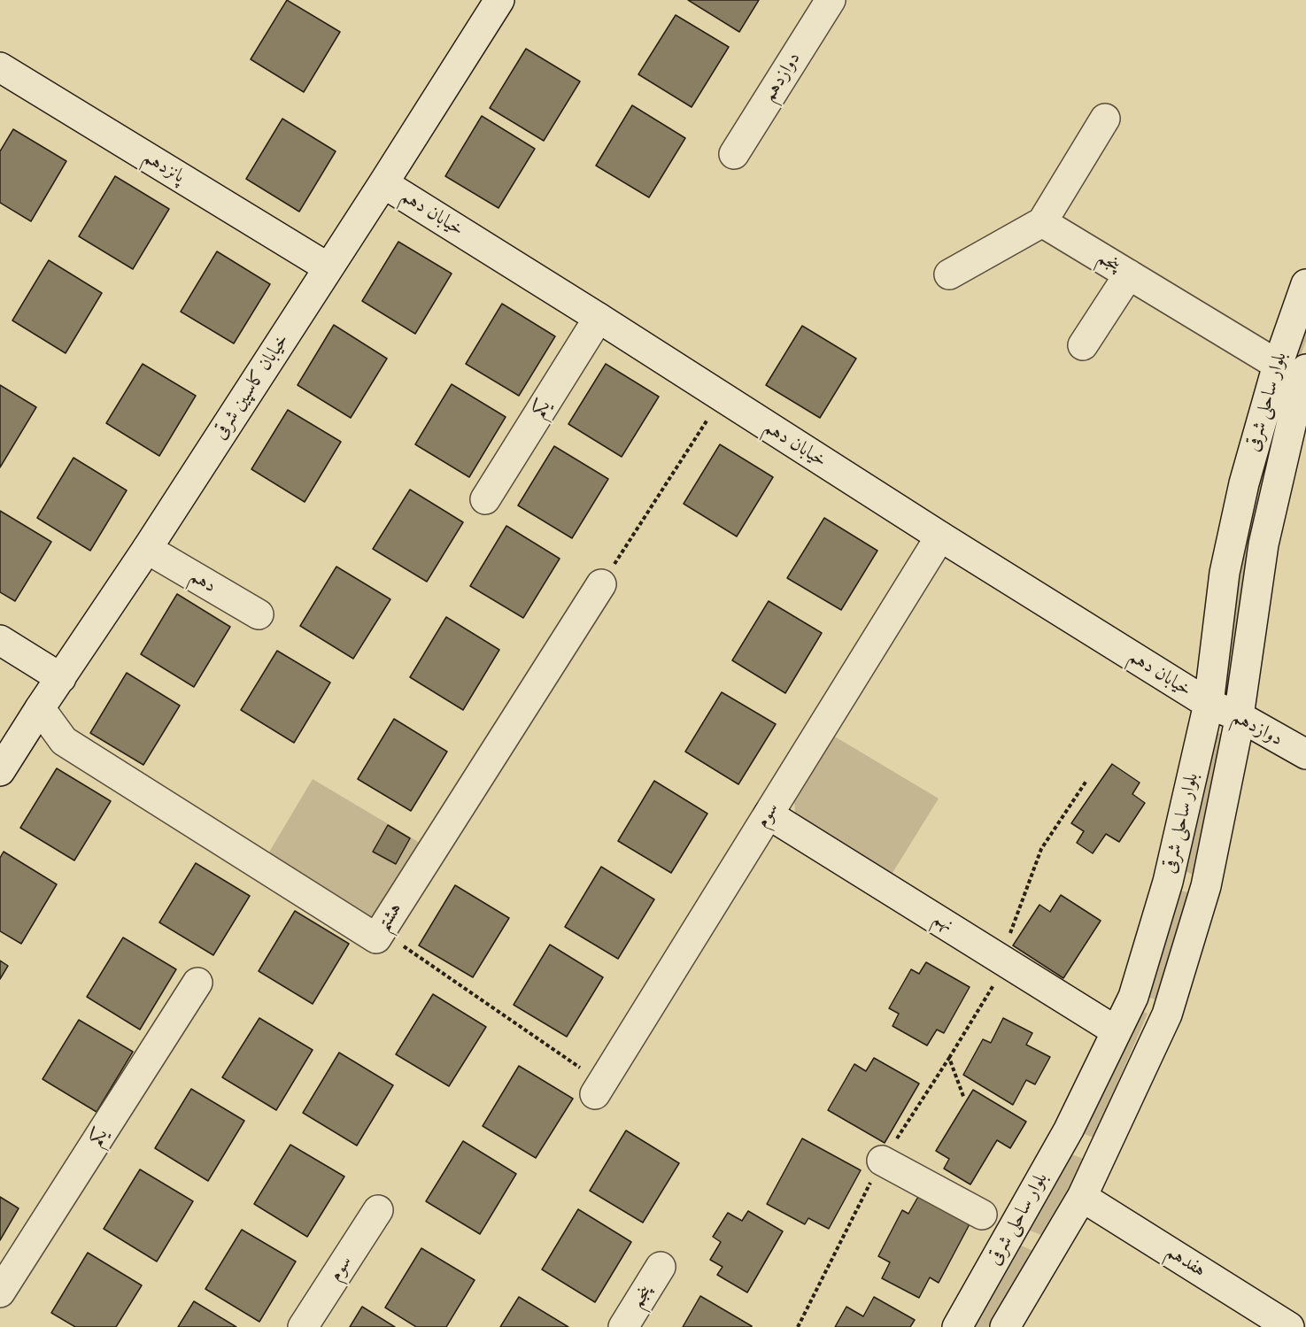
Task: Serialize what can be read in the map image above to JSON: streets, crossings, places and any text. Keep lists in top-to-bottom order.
{
  "streets": {
    "street": [
      "دوازدهم",
      "پانزدهم",
      "خیابان دهم",
      "پنجم",
      "خیابان کاسپین شرقی",
      "بلوار ساحلی شرقی",
      "یکم",
      "دهم",
      "سوم",
      "هشتم",
      "نهم",
      "هفدهم"
    ]
  },
  "crossings": [
    ["دوازدهم", "خیابان دهم"],
    ["دوازدهم", "بلوار ساحلی شرقی"],
    ["پانزدهم", "خیابان کاسپین شرقی"],
    ["خیابان دهم", "خیابان کاسپین شرقی"],
    ["خیابان دهم", "بلوار ساحلی شرقی"],
    ["خیابان دهم", "یکم"],
    ["خیابان دهم", "سوم"],
    ["پنجم", "بلوار ساحلی شرقی"],
    ["خیابان کاسپین شرقی", "دهم"],
    ["بلوار ساحلی شرقی", "نهم"],
    ["بلوار ساحلی شرقی", "هفدهم"],
    ["سوم", "نهم"]
  ]
}
